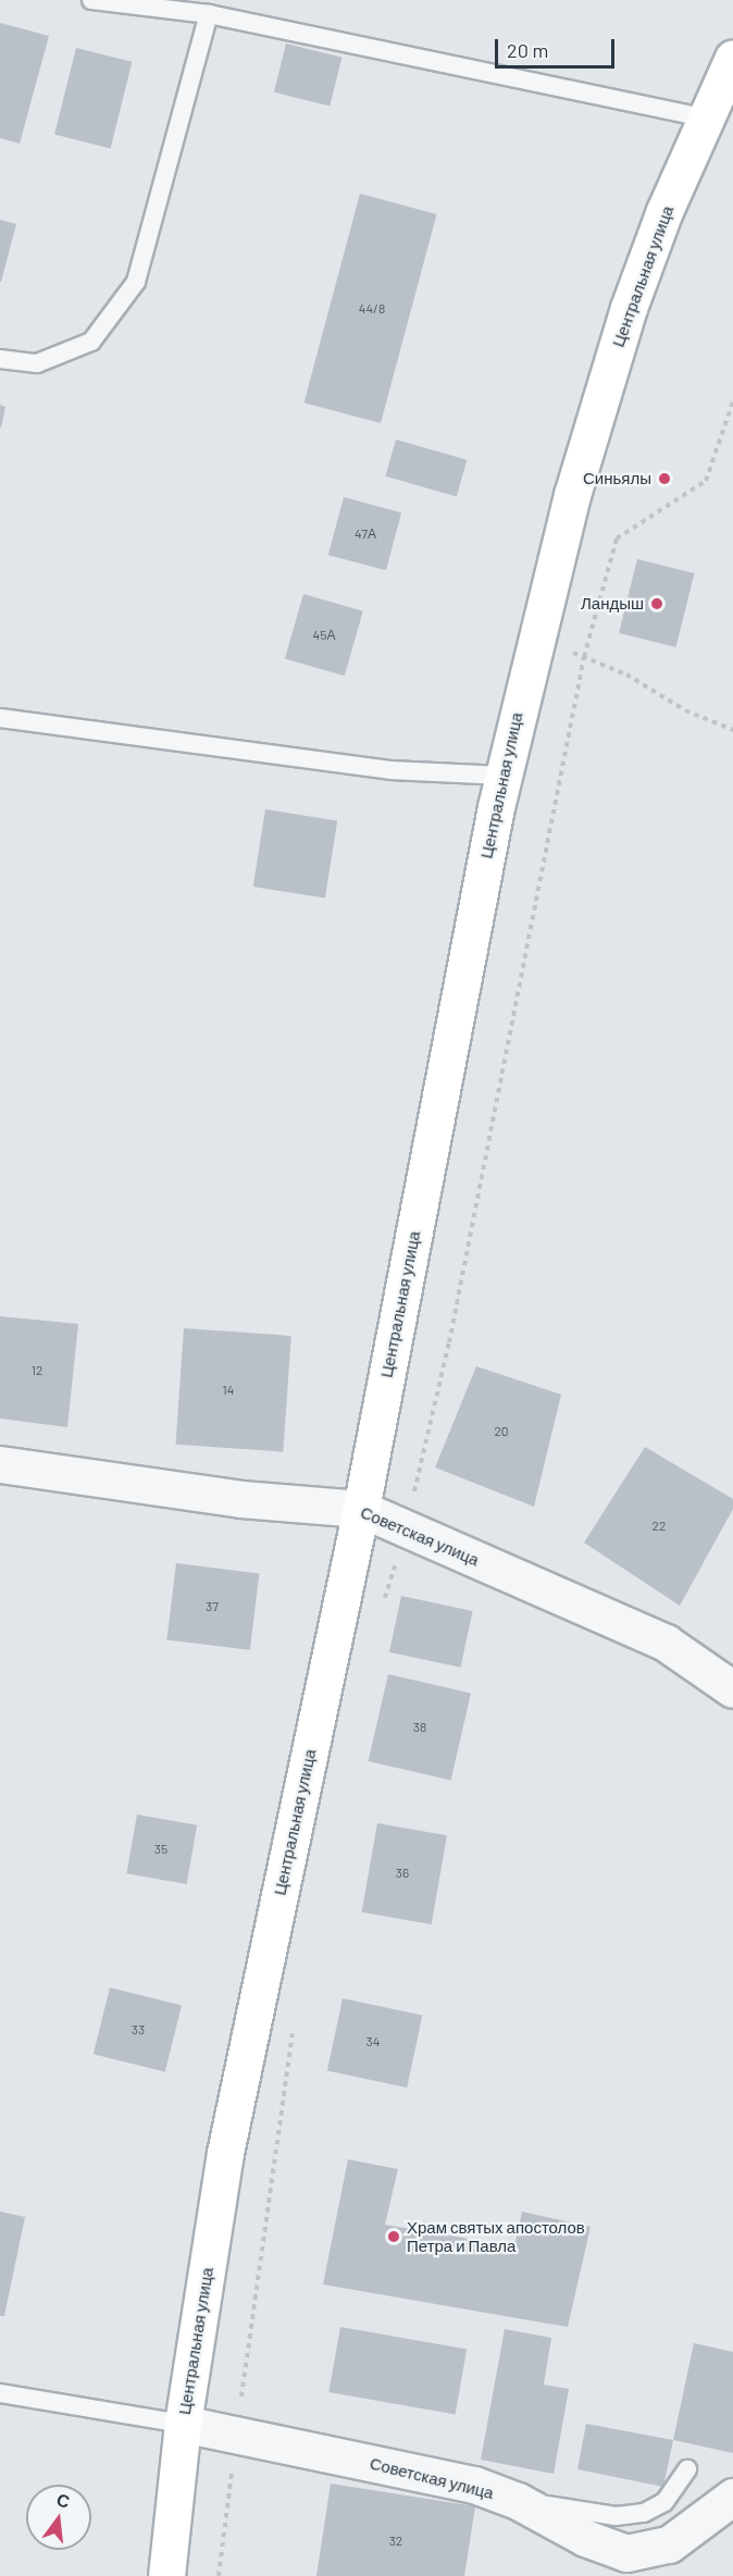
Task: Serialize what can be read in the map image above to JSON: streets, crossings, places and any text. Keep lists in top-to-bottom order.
{
  "streets": {
    "street": ["Центральная улица", "Советская улица"]
  },
  "crossings": [
    ["Центральная улица", "Советская улица"]
  ],
  "places": ["Синьялы", "Ландыш", "Храм святых апостолов Петра и Павла"],
  "house_numbers": [
    "44/8",
    "47А",
    "45А",
    "12",
    "14",
    "20",
    "22",
    "37",
    "38",
    "35",
    "36",
    "33",
    "34",
    "32"
  ],
  "scale_bar": "20 m",
  "north": "top"
}
